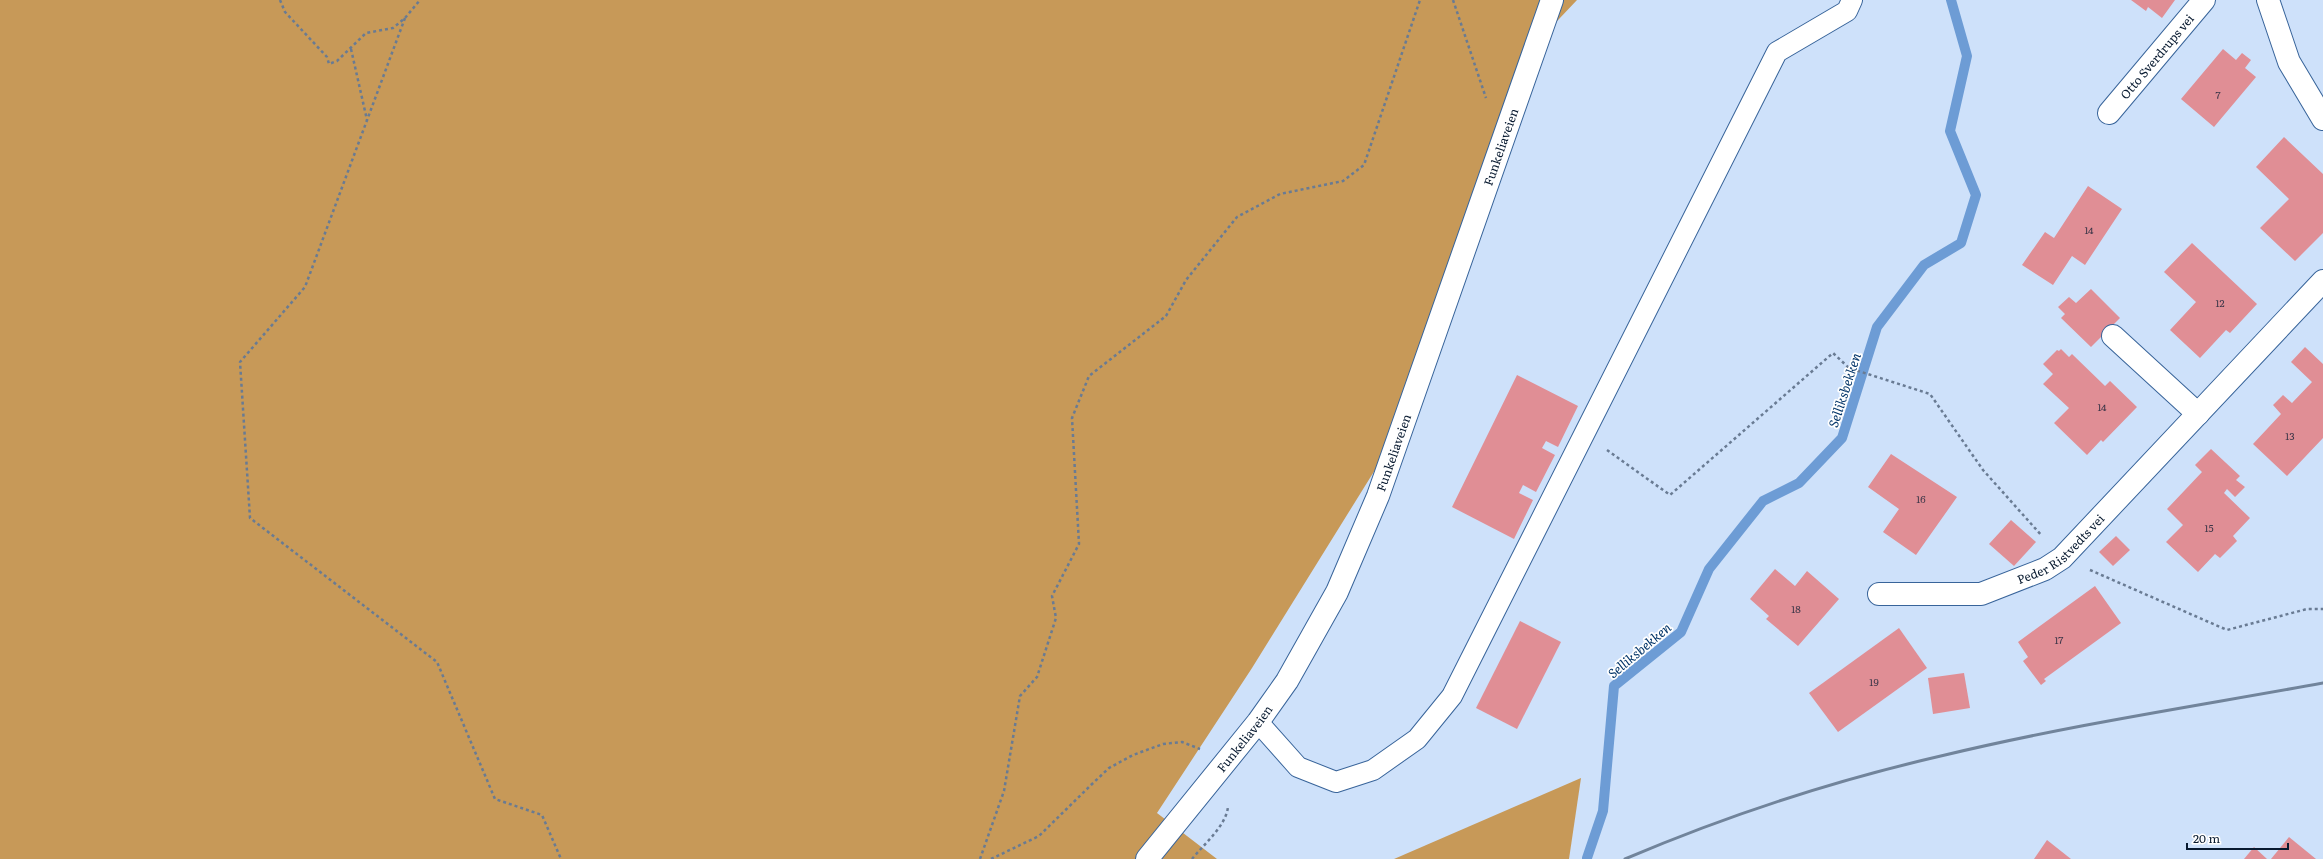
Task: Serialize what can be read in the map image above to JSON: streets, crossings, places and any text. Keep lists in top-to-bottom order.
{
  "streets": {
    "street": ["Otto Sverdrups vei", "Funkeliaveien", "Peder Ristvedts vei"]
  },
  "water": ["Selliksbekken"],
  "house_numbers": [
    "7",
    "14",
    "12",
    "14",
    "13",
    "16",
    "15",
    "18",
    "17",
    "19"
  ],
  "scale_bar": "20 m"
}
